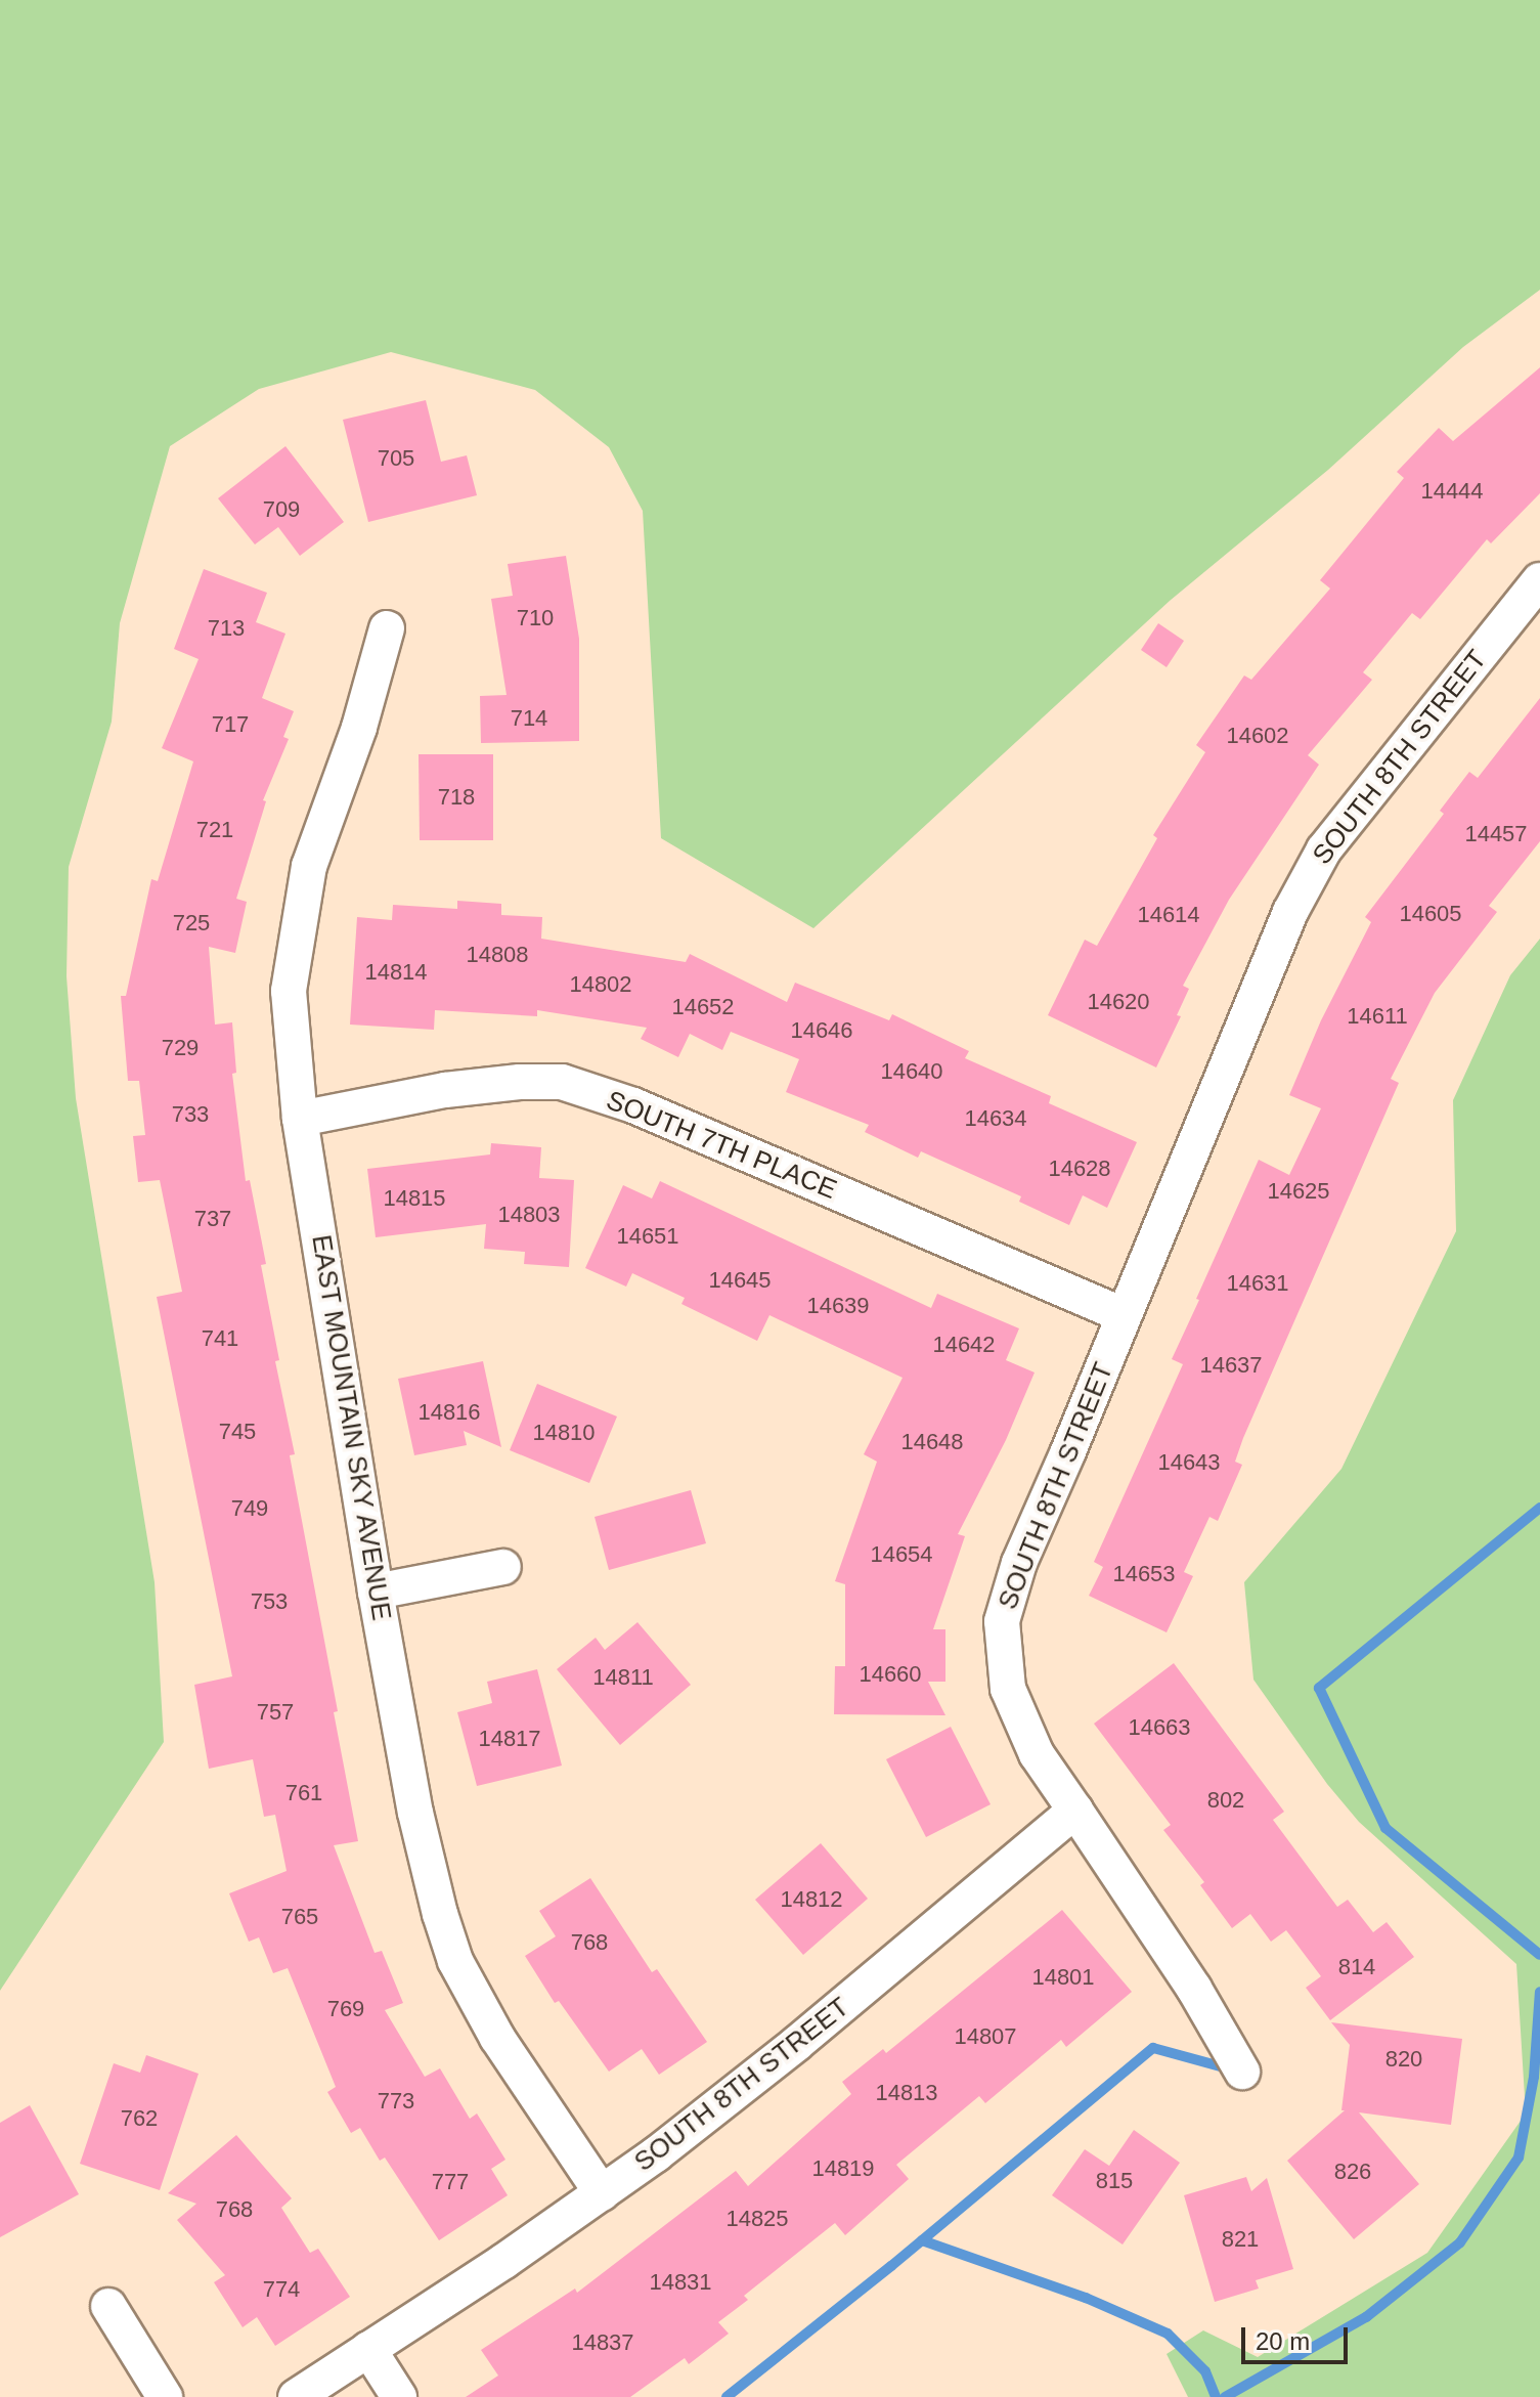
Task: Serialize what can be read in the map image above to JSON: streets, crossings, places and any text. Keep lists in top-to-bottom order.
{
  "streets": {
    "street": ["SOUTH 8TH STREET", "SOUTH 7TH PLACE", "EAST MOUNTAIN SKY AVENUE"]
  },
  "crossings": [
    ["SOUTH 8TH STREET", "SOUTH 7TH PLACE"],
    ["SOUTH 8TH STREET", "EAST MOUNTAIN SKY AVENUE"],
    ["SOUTH 7TH PLACE", "EAST MOUNTAIN SKY AVENUE"]
  ],
  "house_numbers": [
    "705",
    "14444",
    "709",
    "710",
    "713",
    "714",
    "717",
    "14602",
    "718",
    "721",
    "14457",
    "14605",
    "14614",
    "725",
    "14808",
    "14814",
    "14802",
    "14620",
    "14652",
    "14611",
    "14646",
    "729",
    "14640",
    "733",
    "14634",
    "14628",
    "14625",
    "14815",
    "14803",
    "737",
    "14651",
    "14645",
    "14631",
    "14639",
    "741",
    "14642",
    "14637",
    "14816",
    "745",
    "14810",
    "14648",
    "14643",
    "749",
    "14654",
    "14653",
    "753",
    "14660",
    "14811",
    "757",
    "14663",
    "14817",
    "761",
    "802",
    "14812",
    "765",
    "768",
    "814",
    "14801",
    "769",
    "14807",
    "820",
    "14813",
    "773",
    "762",
    "14819",
    "826",
    "815",
    "777",
    "768",
    "14825",
    "821",
    "14831",
    "774",
    "14837"
  ],
  "scale_bar": "20 m"
}
